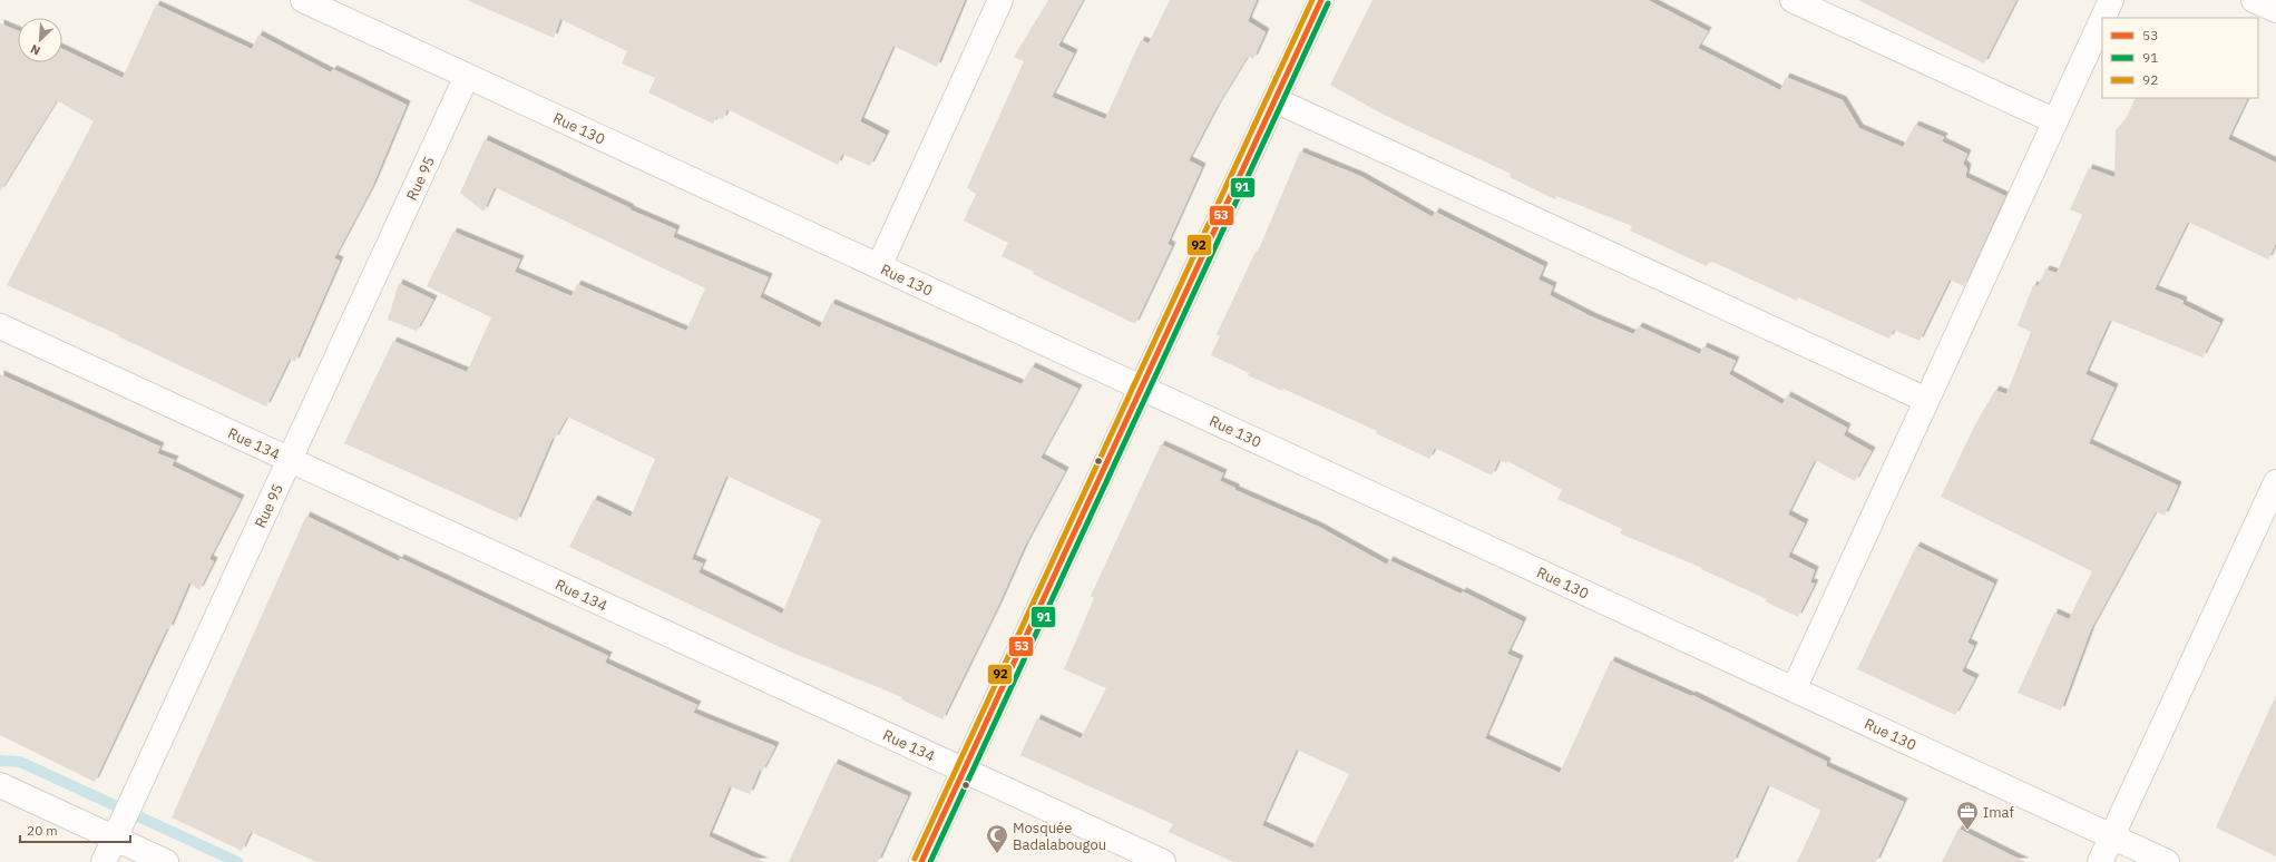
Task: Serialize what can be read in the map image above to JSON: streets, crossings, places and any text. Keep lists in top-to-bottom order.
{
  "streets": {
    "street": ["Rue 130", "Rue 95", "Rue 134"]
  },
  "crossings": [
    ["Rue 130", "Rue 95"],
    ["Rue 95", "Rue 134"]
  ],
  "places": {
    "office": ["Imaf"],
    "mosque": ["Mosquée Badalabougou"]
  },
  "lines": ["transit line 53", "transit line 92", "transit line 91"],
  "legend": ["53", "91", "92"],
  "scale_bar": "20 m",
  "north": "bottom left"
}
